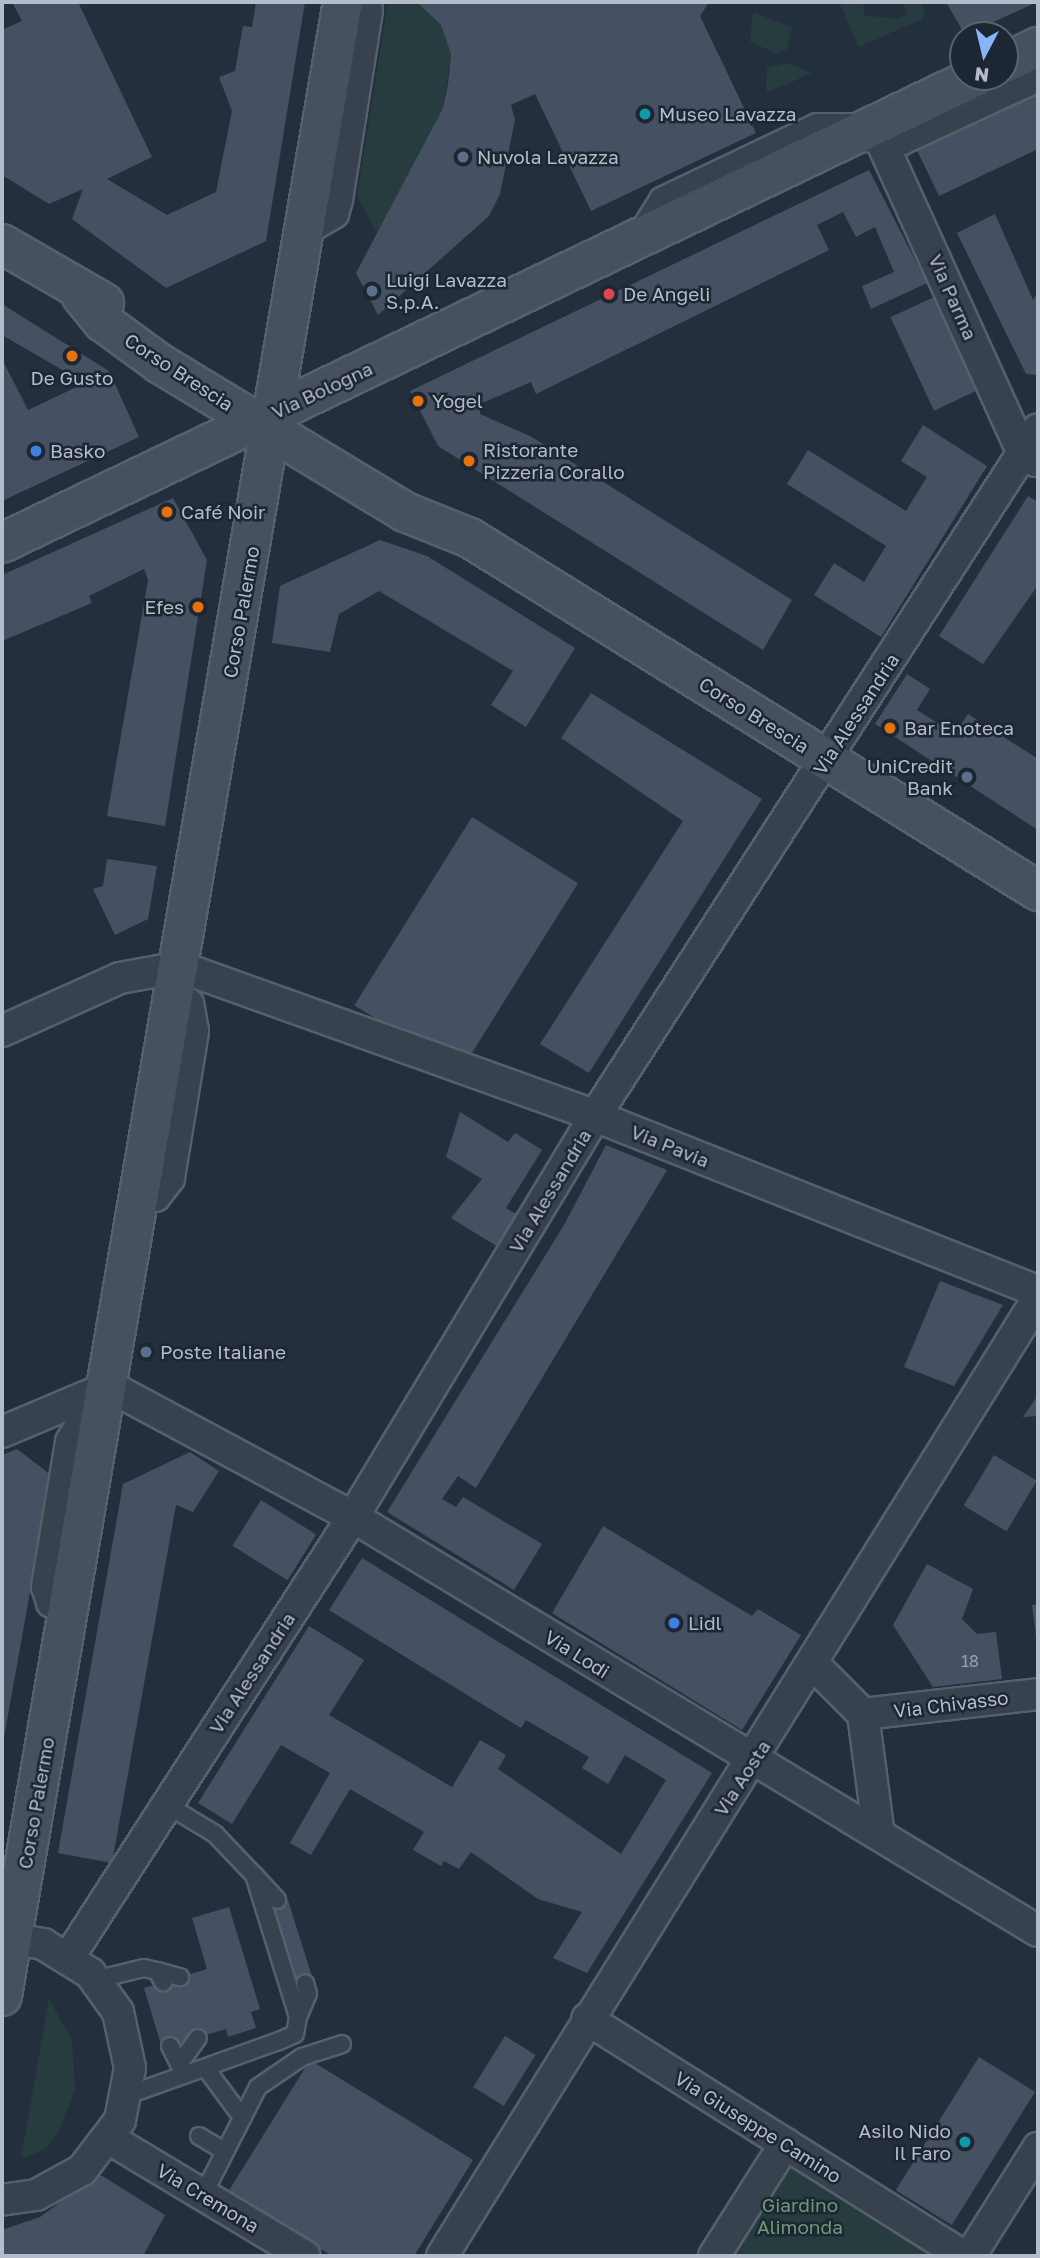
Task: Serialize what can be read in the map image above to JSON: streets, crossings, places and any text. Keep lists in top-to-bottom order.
{
  "streets": {
    "main road": ["Corso Brescia", "Via Bologna", "Corso Palermo"],
    "street": [
      "Via Parma",
      "Via Alessandria",
      "Via Pavia",
      "Via Lodi",
      "Via Chivasso",
      "Via Aosta",
      "Via Giuseppe Camino",
      "Via Cremona"
    ]
  },
  "crossings": [
    ["Via Parma", "Via Bologna"],
    ["Via Parma", "Via Alessandria"],
    ["Corso Brescia", "Via Bologna"],
    ["Corso Brescia", "Corso Palermo"],
    ["Corso Brescia", "Via Alessandria"],
    ["Via Bologna", "Corso Palermo"],
    ["Corso Palermo", "Via Pavia"],
    ["Corso Palermo", "Via Lodi"],
    ["Via Alessandria", "Via Pavia"],
    ["Via Alessandria", "Via Lodi"],
    ["Via Lodi", "Via Aosta"],
    ["Via Aosta", "Via Giuseppe Camino"]
  ],
  "parks": ["Giardino Alimonda"],
  "places": [
    "Museo Lavazza",
    "Nuvola Lavazza",
    "Luigi Lavazza S.p.A.",
    "De Angeli",
    "De Gusto",
    "Yogel",
    "Basko",
    "Ristorante Pizzeria Corallo",
    "Café Noir",
    "Efes",
    "Bar Enoteca",
    "UniCredit Bank",
    "Poste Italiane",
    "Lidl",
    "Asilo Nido Il Faro"
  ],
  "house_numbers": ["18"],
  "north": "bottom"
}
